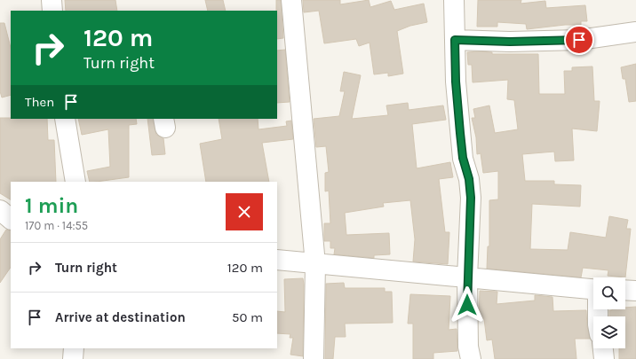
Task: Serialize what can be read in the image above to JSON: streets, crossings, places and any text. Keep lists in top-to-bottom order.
{
  "page": {
    "turn": ["120 m", "Turn right"],
    "then": "Then",
    "heading": ["1 min", "170 m · 14:55"],
    "list": [
      {
        "name": "Turn right",
        "value": "120 m"
      },
      {
        "name": "Arrive at destination",
        "value": "50 m"
      }
    ]
  }
}
